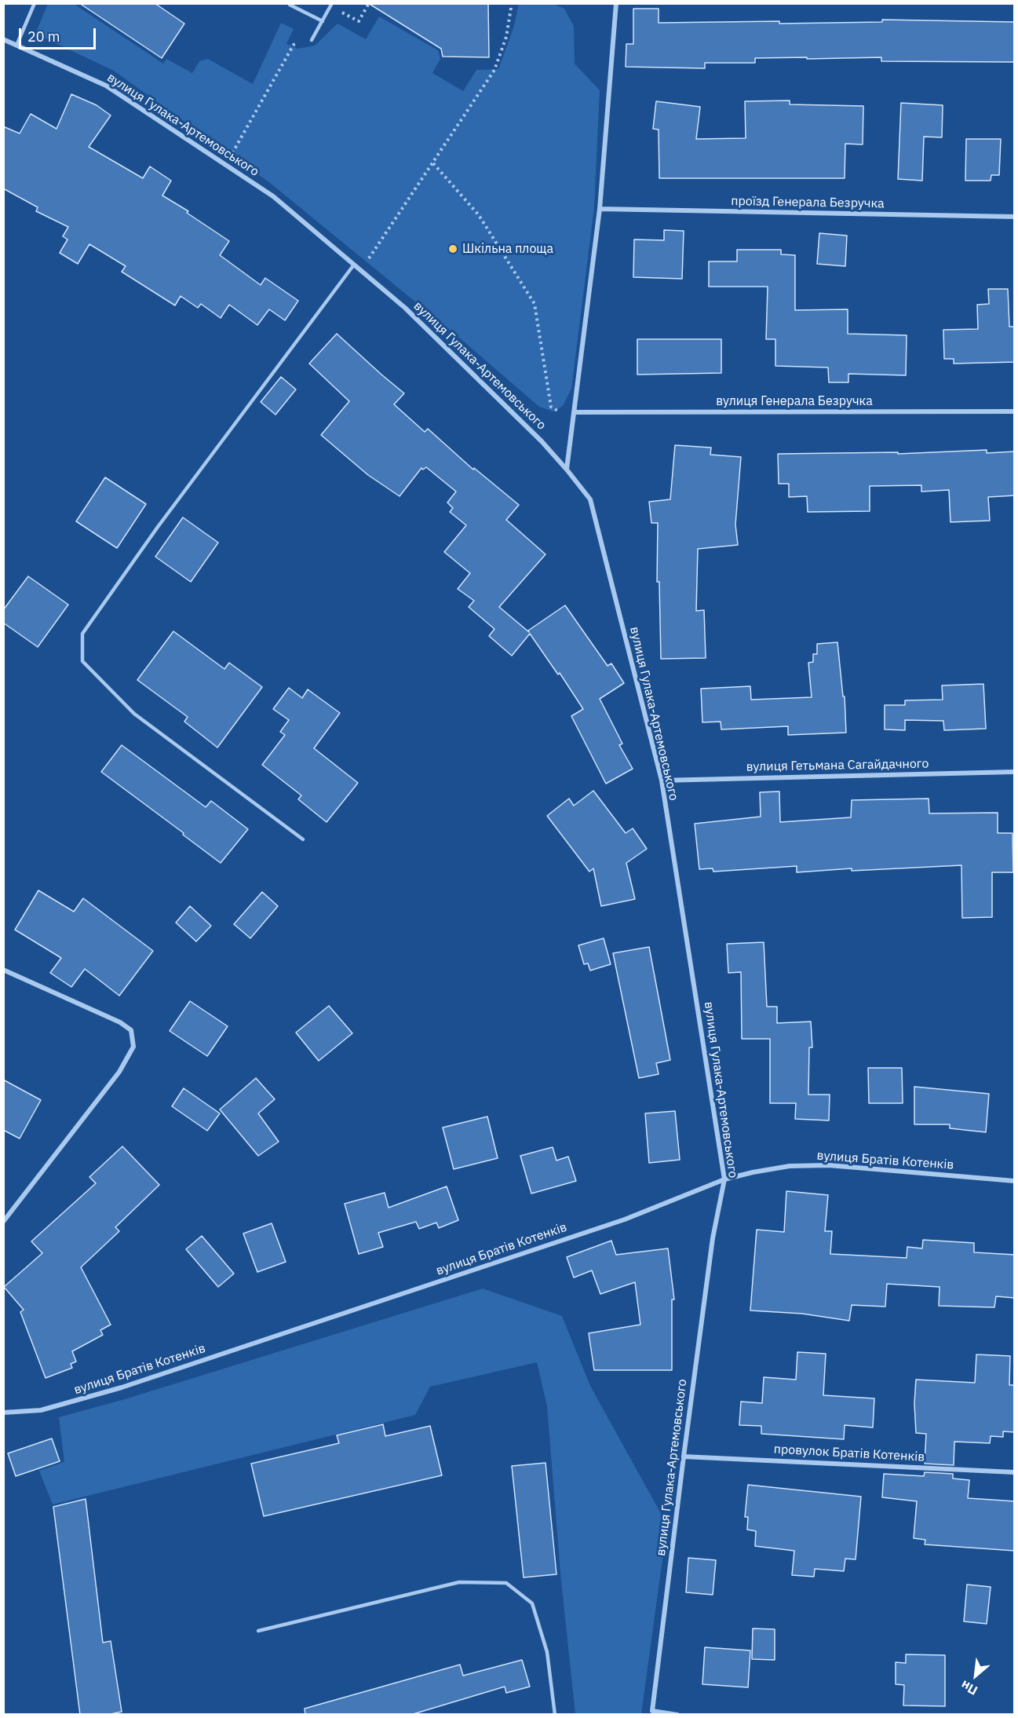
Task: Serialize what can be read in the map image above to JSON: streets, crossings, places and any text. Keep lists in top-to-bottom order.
{
  "streets": {
    "street": [
      "вулиця Гулака-Артемовського",
      "проїзд Генерала Безручка",
      "вулиця Генерала Безручка",
      "вулиця Гетьмана Сагайдачного",
      "вулиця Братів Котенків",
      "провулок Братів Котенків"
    ]
  },
  "crossings": [
    ["вулиця Гулака-Артемовського", "вулиця Гетьмана Сагайдачного"],
    ["вулиця Гулака-Артемовського", "вулиця Братів Котенків"],
    ["вулиця Гулака-Артемовського", "провулок Братів Котенків"]
  ],
  "places": ["Шкільна площа"],
  "scale_bar": "20 m",
  "north": "bottom left"
}
